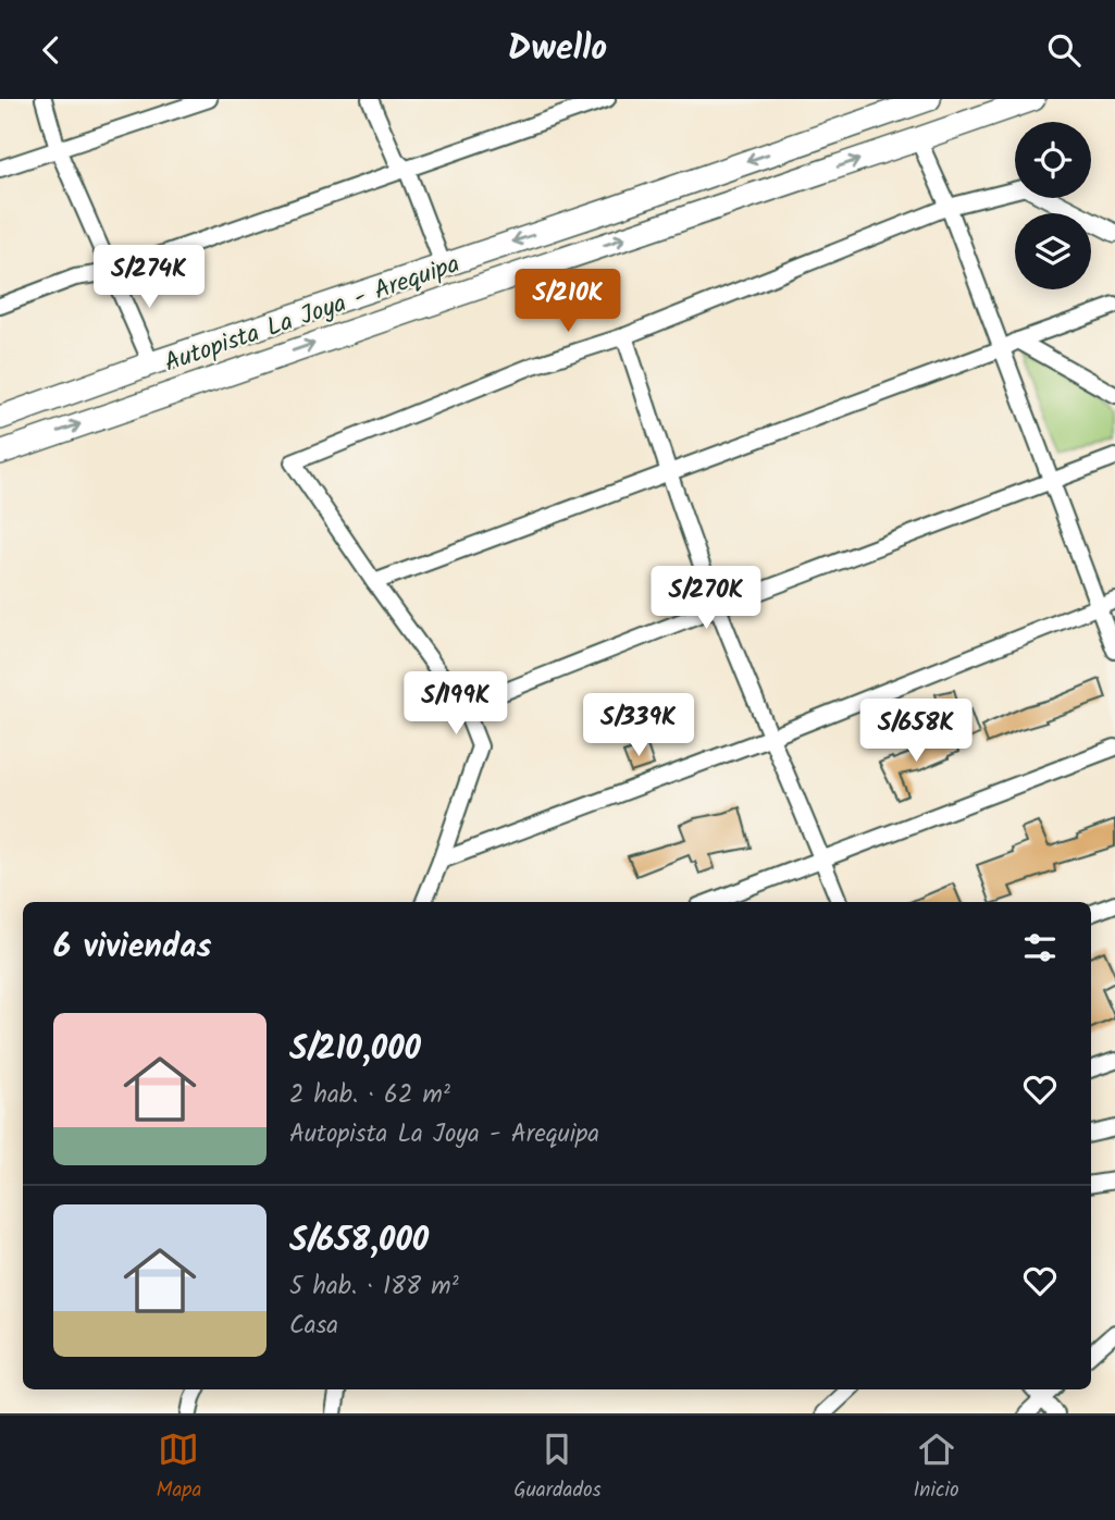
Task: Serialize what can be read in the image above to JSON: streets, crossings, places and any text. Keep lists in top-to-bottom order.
{
  "streets": {
    "main road": ["Autopista La Joya - Arequipa"]
  },
  "page": {
    "header": "Dwello",
    "price": [
      "S/274K",
      "S/210K",
      "S/270K",
      "S/199K",
      "S/339K",
      "S/658K"
    ],
    "heading": "6 viviendas",
    "list": [
      {
        "name": "S/210,000",
        "note": "2 hab. · 62 m² · Autopista La Joya - Arequipa"
      },
      {
        "name": "S/658,000",
        "note": "5 hab. · 188 m² · Casa"
      }
    ],
    "tabs": ["Mapa", "Guardados", "Inicio"]
  }
}
